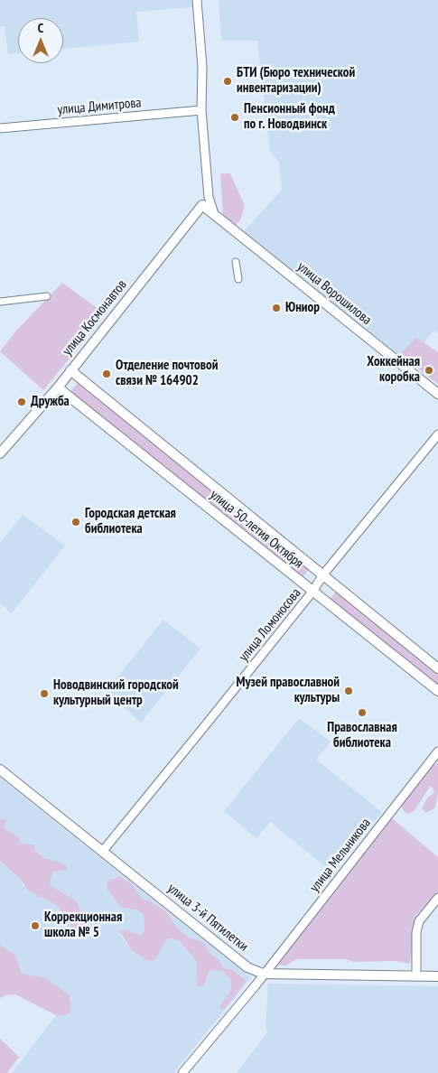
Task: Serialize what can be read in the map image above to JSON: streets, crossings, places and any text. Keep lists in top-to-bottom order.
{
  "streets": {
    "main road": [
      "улица Ворошилова",
      "улица Космонавтов",
      "улица 50-летия Октября",
      "улица 3-й Пятилетки"
    ],
    "street": ["улица Димитрова", "улица Ломоносова", "улица Мельникова"]
  },
  "crossings": [
    ["улица Ворошилова", "улица Космонавтов"],
    ["улица Космонавтов", "улица 50-летия Октября"],
    ["улица 50-летия Октября", "улица Ломоносова"],
    ["улица Ломоносова", "улица 3-й Пятилетки"],
    ["улица Мельникова", "улица 3-й Пятилетки"]
  ],
  "places": [
    "БТИ (Бюро технической инвентаризации)",
    "Пенсионный фонд по г. Новодвинск",
    "Юниор",
    "Хоккейная коробка",
    "Отделение почтовой связи № 164902",
    "Дружба",
    "Городская детская библиотека",
    "Музей православной культуры",
    "Новодвинский городской культурный центр",
    "Православная библиотека",
    "Коррекционная школа № 5"
  ],
  "north": "top"
}
